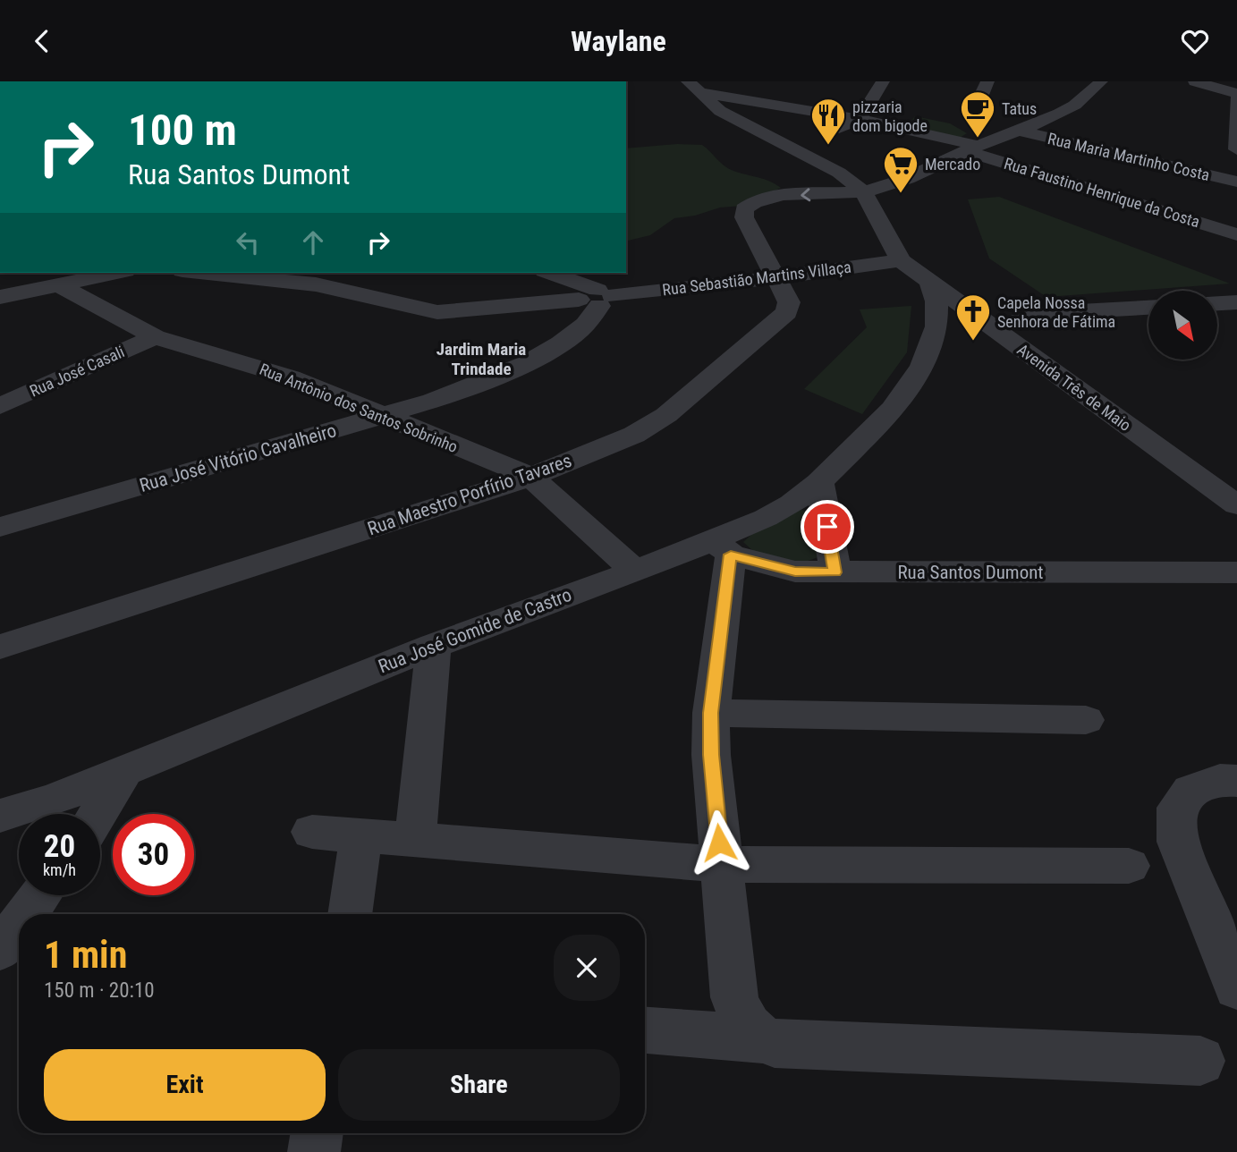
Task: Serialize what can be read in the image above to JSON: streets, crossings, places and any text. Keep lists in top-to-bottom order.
{
  "streets": {
    "street": [
      "Rua Maria Martinho Costa",
      "Rua Faustino Henrique da Costa",
      "Rua Sebastião Martins Villaça",
      "Rua José Casali",
      "Avenida Três de Maio",
      "Rua Antônio dos Santos Sobrinho",
      "Rua José Vitório Cavalheiro",
      "Rua Maestro Porfírio Tavares",
      "Rua Santos Dumont",
      "Rua José Gomide de Castro"
    ]
  },
  "crossings": [
    ["Rua Faustino Henrique da Costa", "Avenida Três de Maio"],
    ["Rua Sebastião Martins Villaça", "Avenida Três de Maio"],
    ["Rua Sebastião Martins Villaça", "Rua José Vitório Cavalheiro"],
    ["Rua Sebastião Martins Villaça", "Rua Maestro Porfírio Tavares"],
    ["Rua José Casali", "Rua Antônio dos Santos Sobrinho"],
    ["Avenida Três de Maio", "Rua Maestro Porfírio Tavares"],
    ["Avenida Três de Maio", "Rua José Gomide de Castro"],
    ["Rua Antônio dos Santos Sobrinho", "Rua José Vitório Cavalheiro"],
    ["Rua Antônio dos Santos Sobrinho", "Rua Maestro Porfírio Tavares"],
    ["Rua Antônio dos Santos Sobrinho", "Rua José Gomide de Castro"],
    ["Rua Santos Dumont", "Rua José Gomide de Castro"]
  ],
  "districts": ["Jardim Maria Trindade"],
  "places": {
    "cafe": ["Tatus"],
    "restaurant": ["pizzaria dom bigode"],
    "supermarket": ["Mercado"],
    "church": ["Capela Nossa Senhora de Fátima"]
  },
  "north": "bottom right",
  "page": {
    "header": "Waylane",
    "turn": ["100 m", "Rua Santos Dumont"],
    "speed": "20 km/h",
    "limit": "30",
    "heading": ["1 min", "150 m · 20:10"],
    "buttons": ["Exit", "Share"]
  }
}
